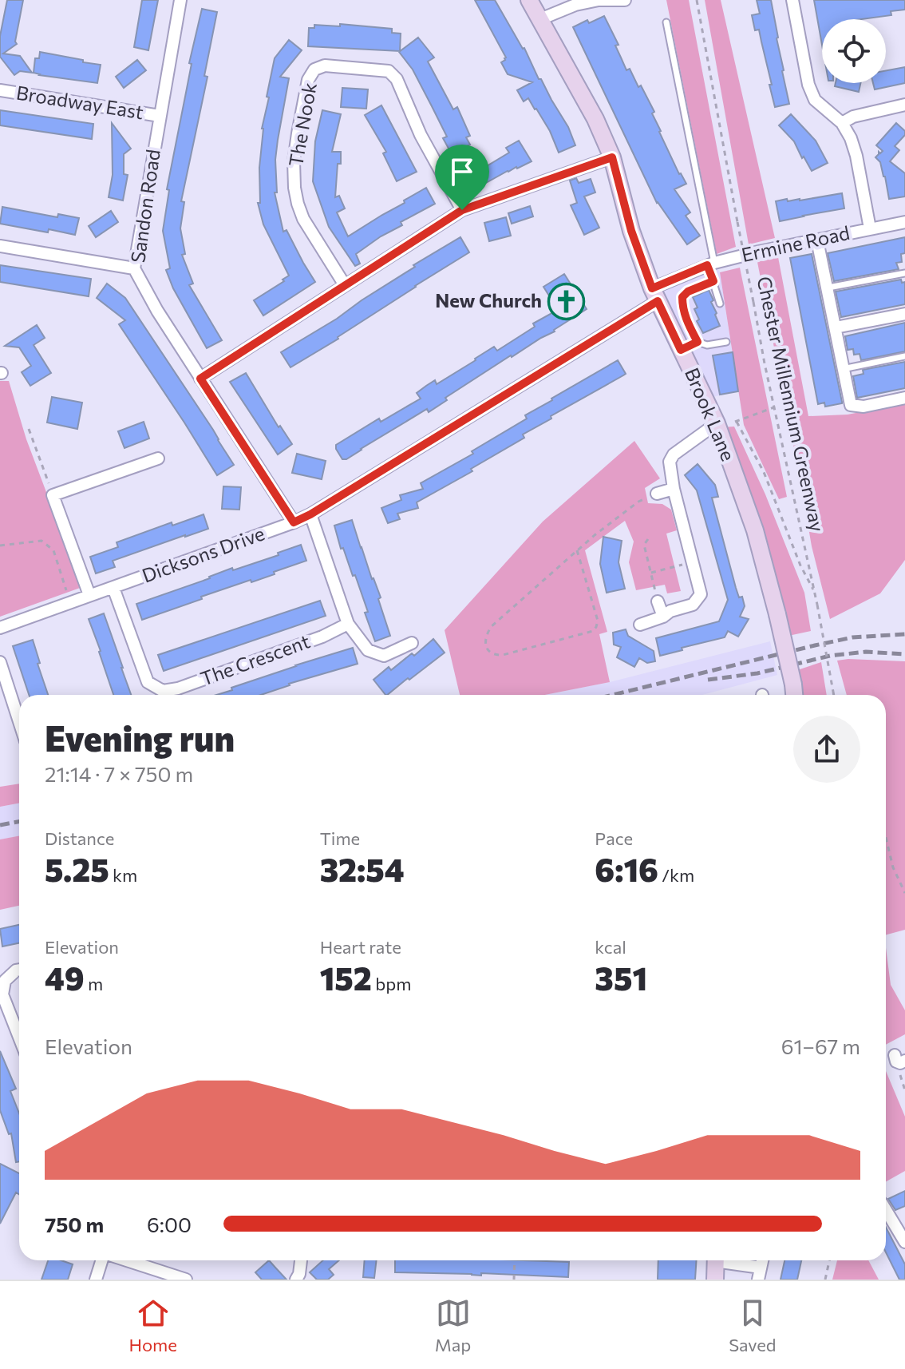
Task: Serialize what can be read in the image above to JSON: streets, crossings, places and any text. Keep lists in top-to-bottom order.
{
  "streets": {
    "street": [
      "Broadway East",
      "The Nook",
      "Sandon Road",
      "Ermine Road",
      "Brook Lane",
      "Dicksons Drive",
      "The Crescent"
    ],
    "path": ["Chester Millennium Greenway"]
  },
  "crossings": [
    ["Broadway East", "Sandon Road"],
    ["Sandon Road", "Dicksons Drive"],
    ["Ermine Road", "Brook Lane"],
    ["Ermine Road", "Dicksons Drive"],
    ["Brook Lane", "Dicksons Drive"],
    ["Dicksons Drive", "The Crescent"]
  ],
  "places": {
    "church": ["New Church"]
  },
  "page": {
    "heading": ["Evening run", "21:14 · 7 × 750 m"],
    "stats": [
      ["Distance", "5.25 km"],
      ["Time", "32:54"],
      ["Pace", "6:16 /km"],
      ["Elevation", "49 m"],
      ["Heart rate", "152 bpm"],
      ["kcal", "351"]
    ],
    "chart": ["Elevation", "61–67 m"],
    "list": [
      {
        "name": "750 m",
        "note": "6:00"
      }
    ],
    "tabs": ["Home", "Map", "Saved"]
  }
}
